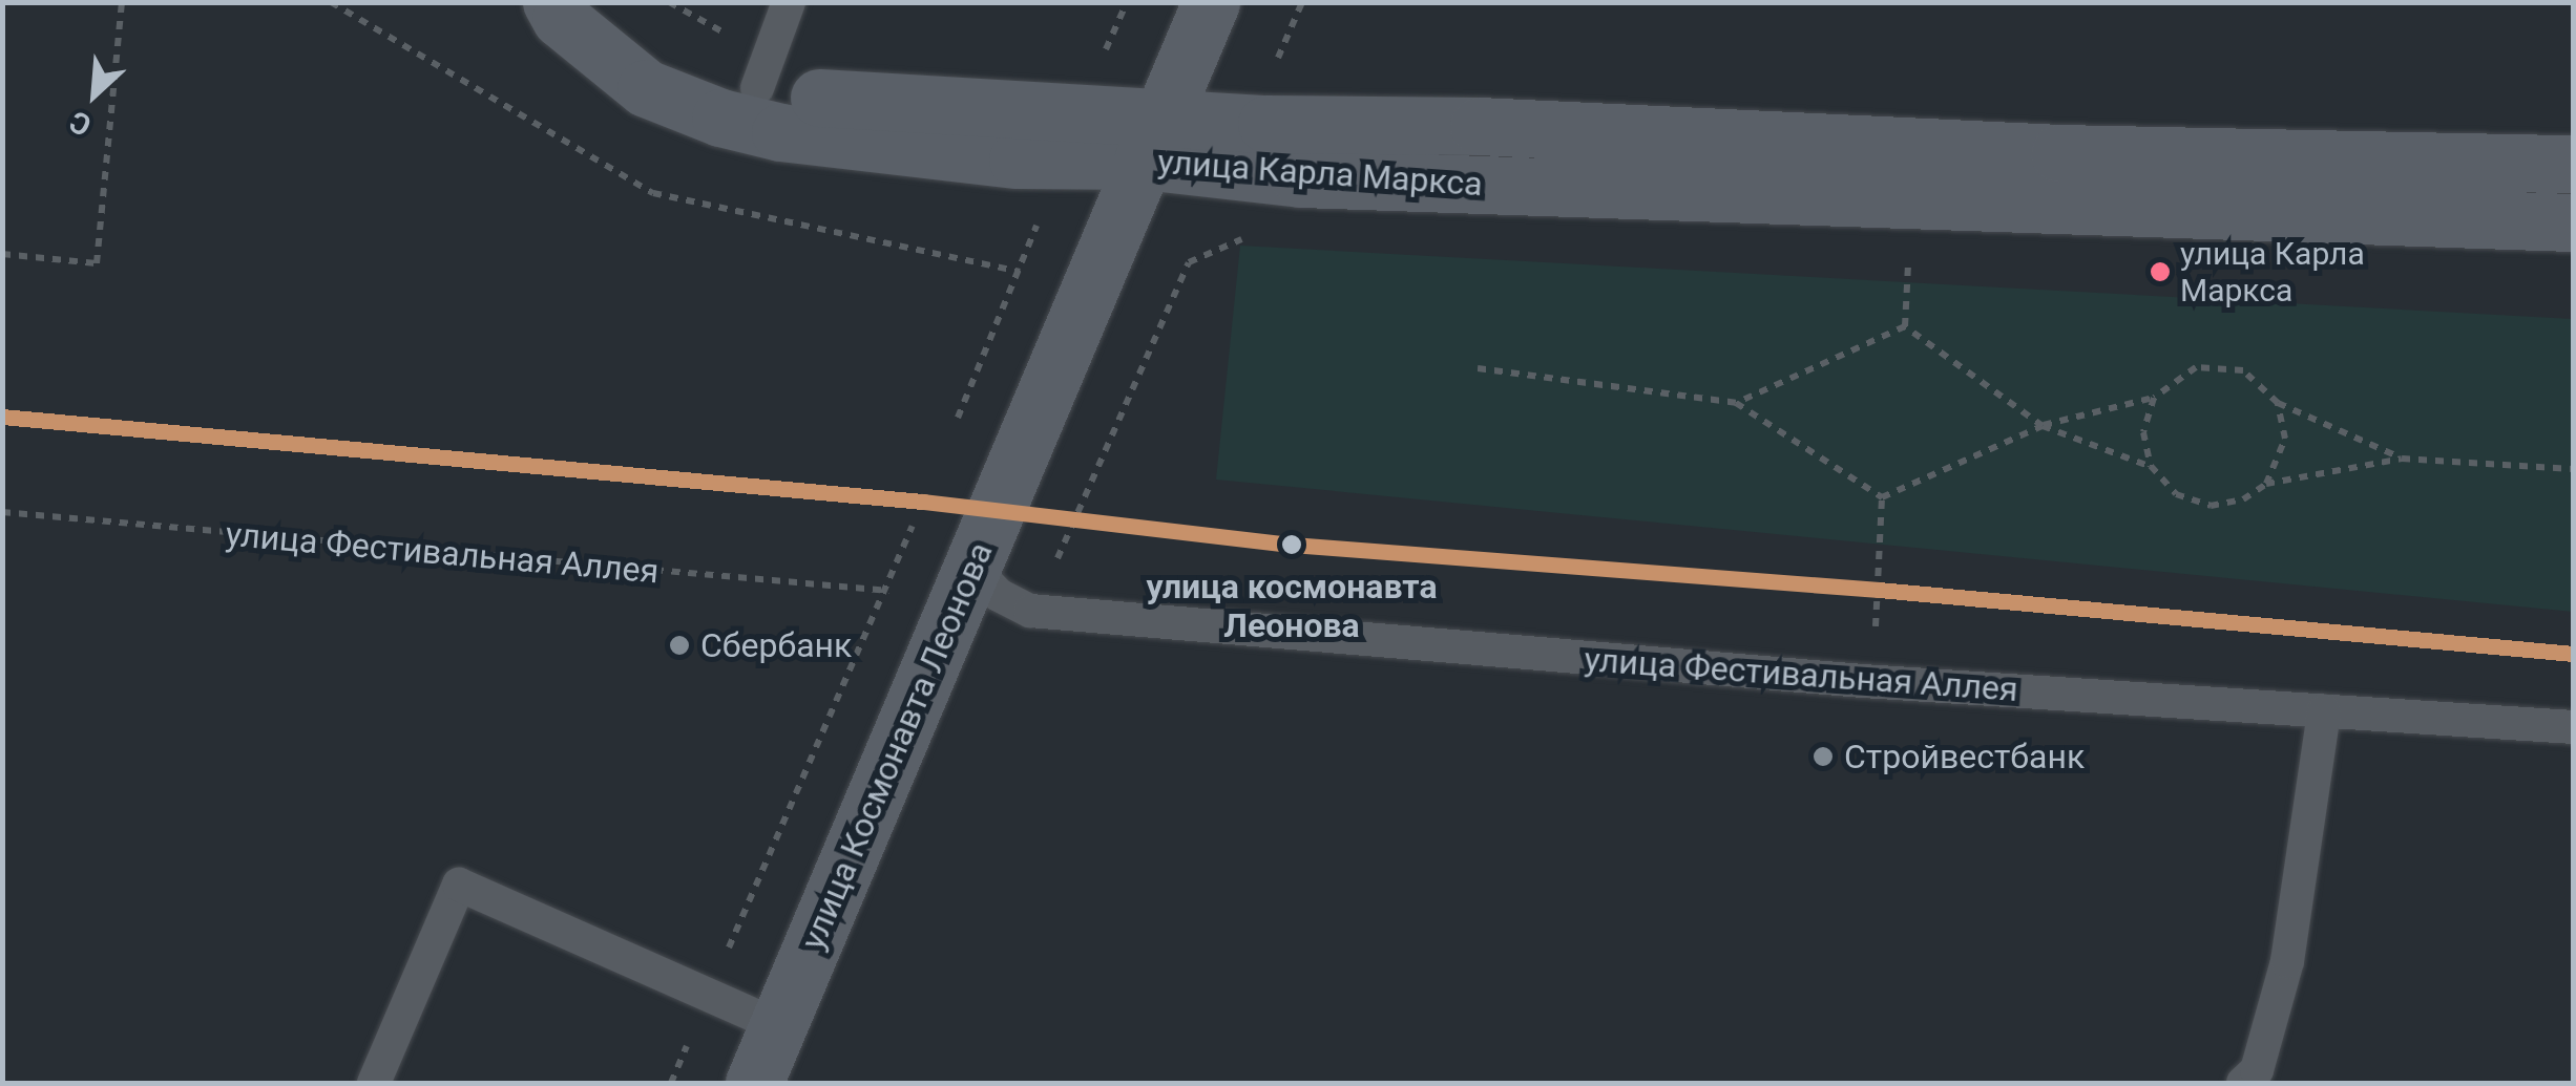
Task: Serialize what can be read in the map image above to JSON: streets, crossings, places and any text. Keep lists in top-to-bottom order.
{
  "streets": {
    "main road": ["улица Карла Маркса", "улица Космонавта Леонова"],
    "lane": ["улица Фестивальная Аллея"]
  },
  "crossings": [
    ["улица Карла Маркса", "улица Космонавта Леонова"],
    ["улица Фестивальная Аллея", "улица Космонавта Леонова"]
  ],
  "places": [
    "улица Карла Маркса",
    "улица космонавта Леонова",
    "Сбербанк",
    "Стройвестбанк"
  ],
  "north": "bottom left"
}
